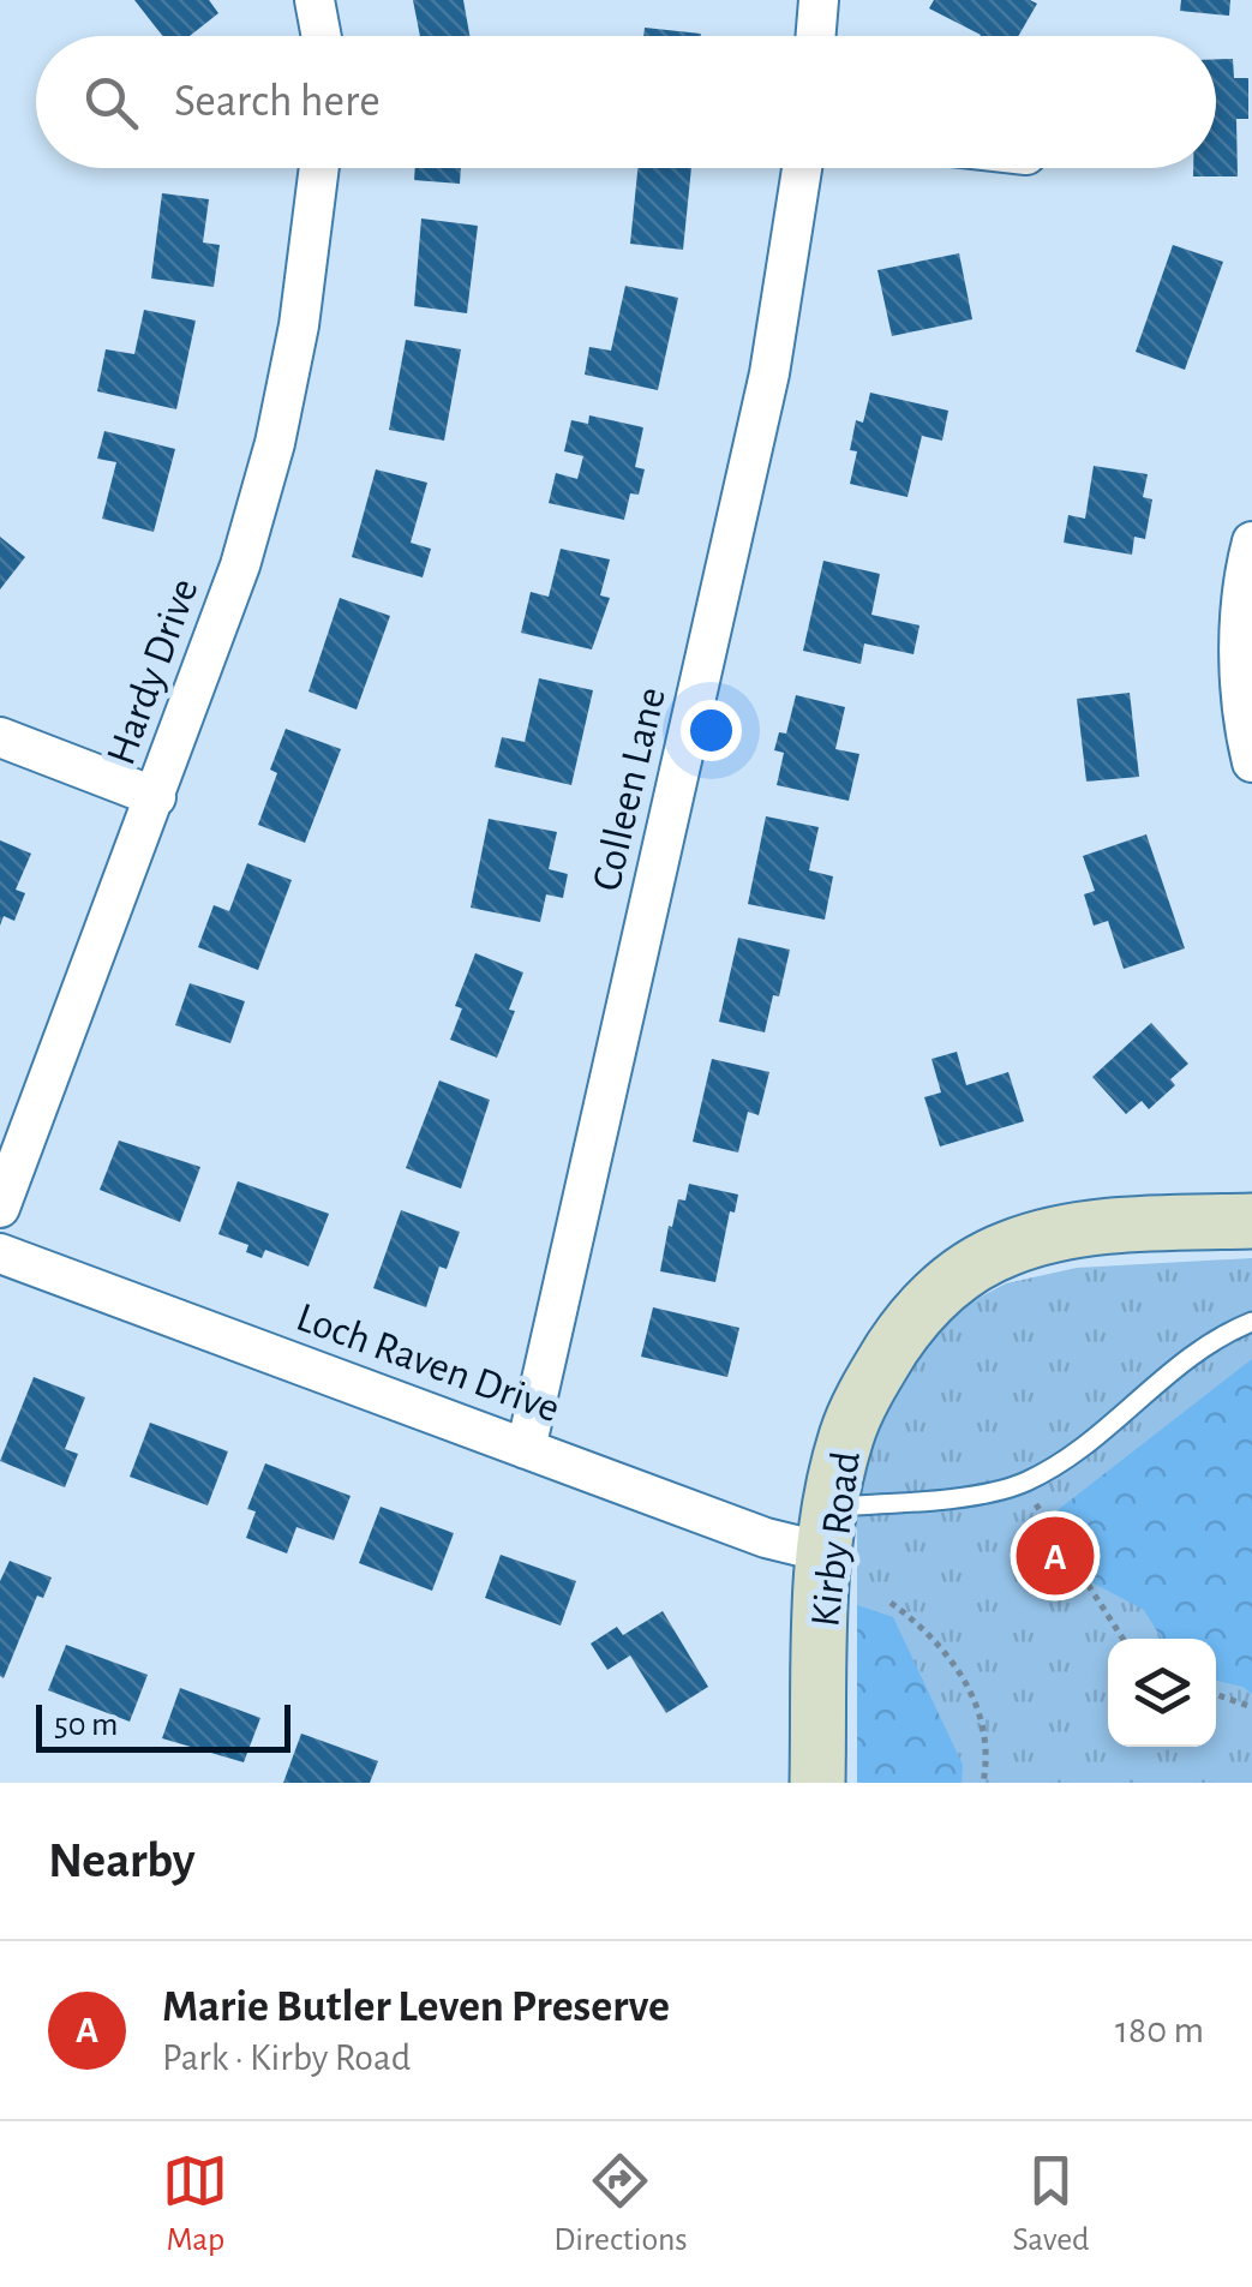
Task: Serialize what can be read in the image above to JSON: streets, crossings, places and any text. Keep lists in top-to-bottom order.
{
  "streets": {
    "main road": ["Kirby Road"],
    "street": ["Hardy Drive", "Colleen Lane", "Loch Raven Drive"]
  },
  "crossings": [
    ["Colleen Lane", "Loch Raven Drive"],
    ["Loch Raven Drive", "Kirby Road"]
  ],
  "scale_bar": "50 m",
  "page": {
    "search": "Search here",
    "pins": "A",
    "scale": "50 m",
    "heading": "Nearby",
    "list": [
      {
        "mark": "A",
        "name": "Marie Butler Leven Preserve",
        "note": "Park · Kirby Road",
        "value": "180 m"
      }
    ],
    "nav": ["Map", "Directions", "Saved"]
  }
}
